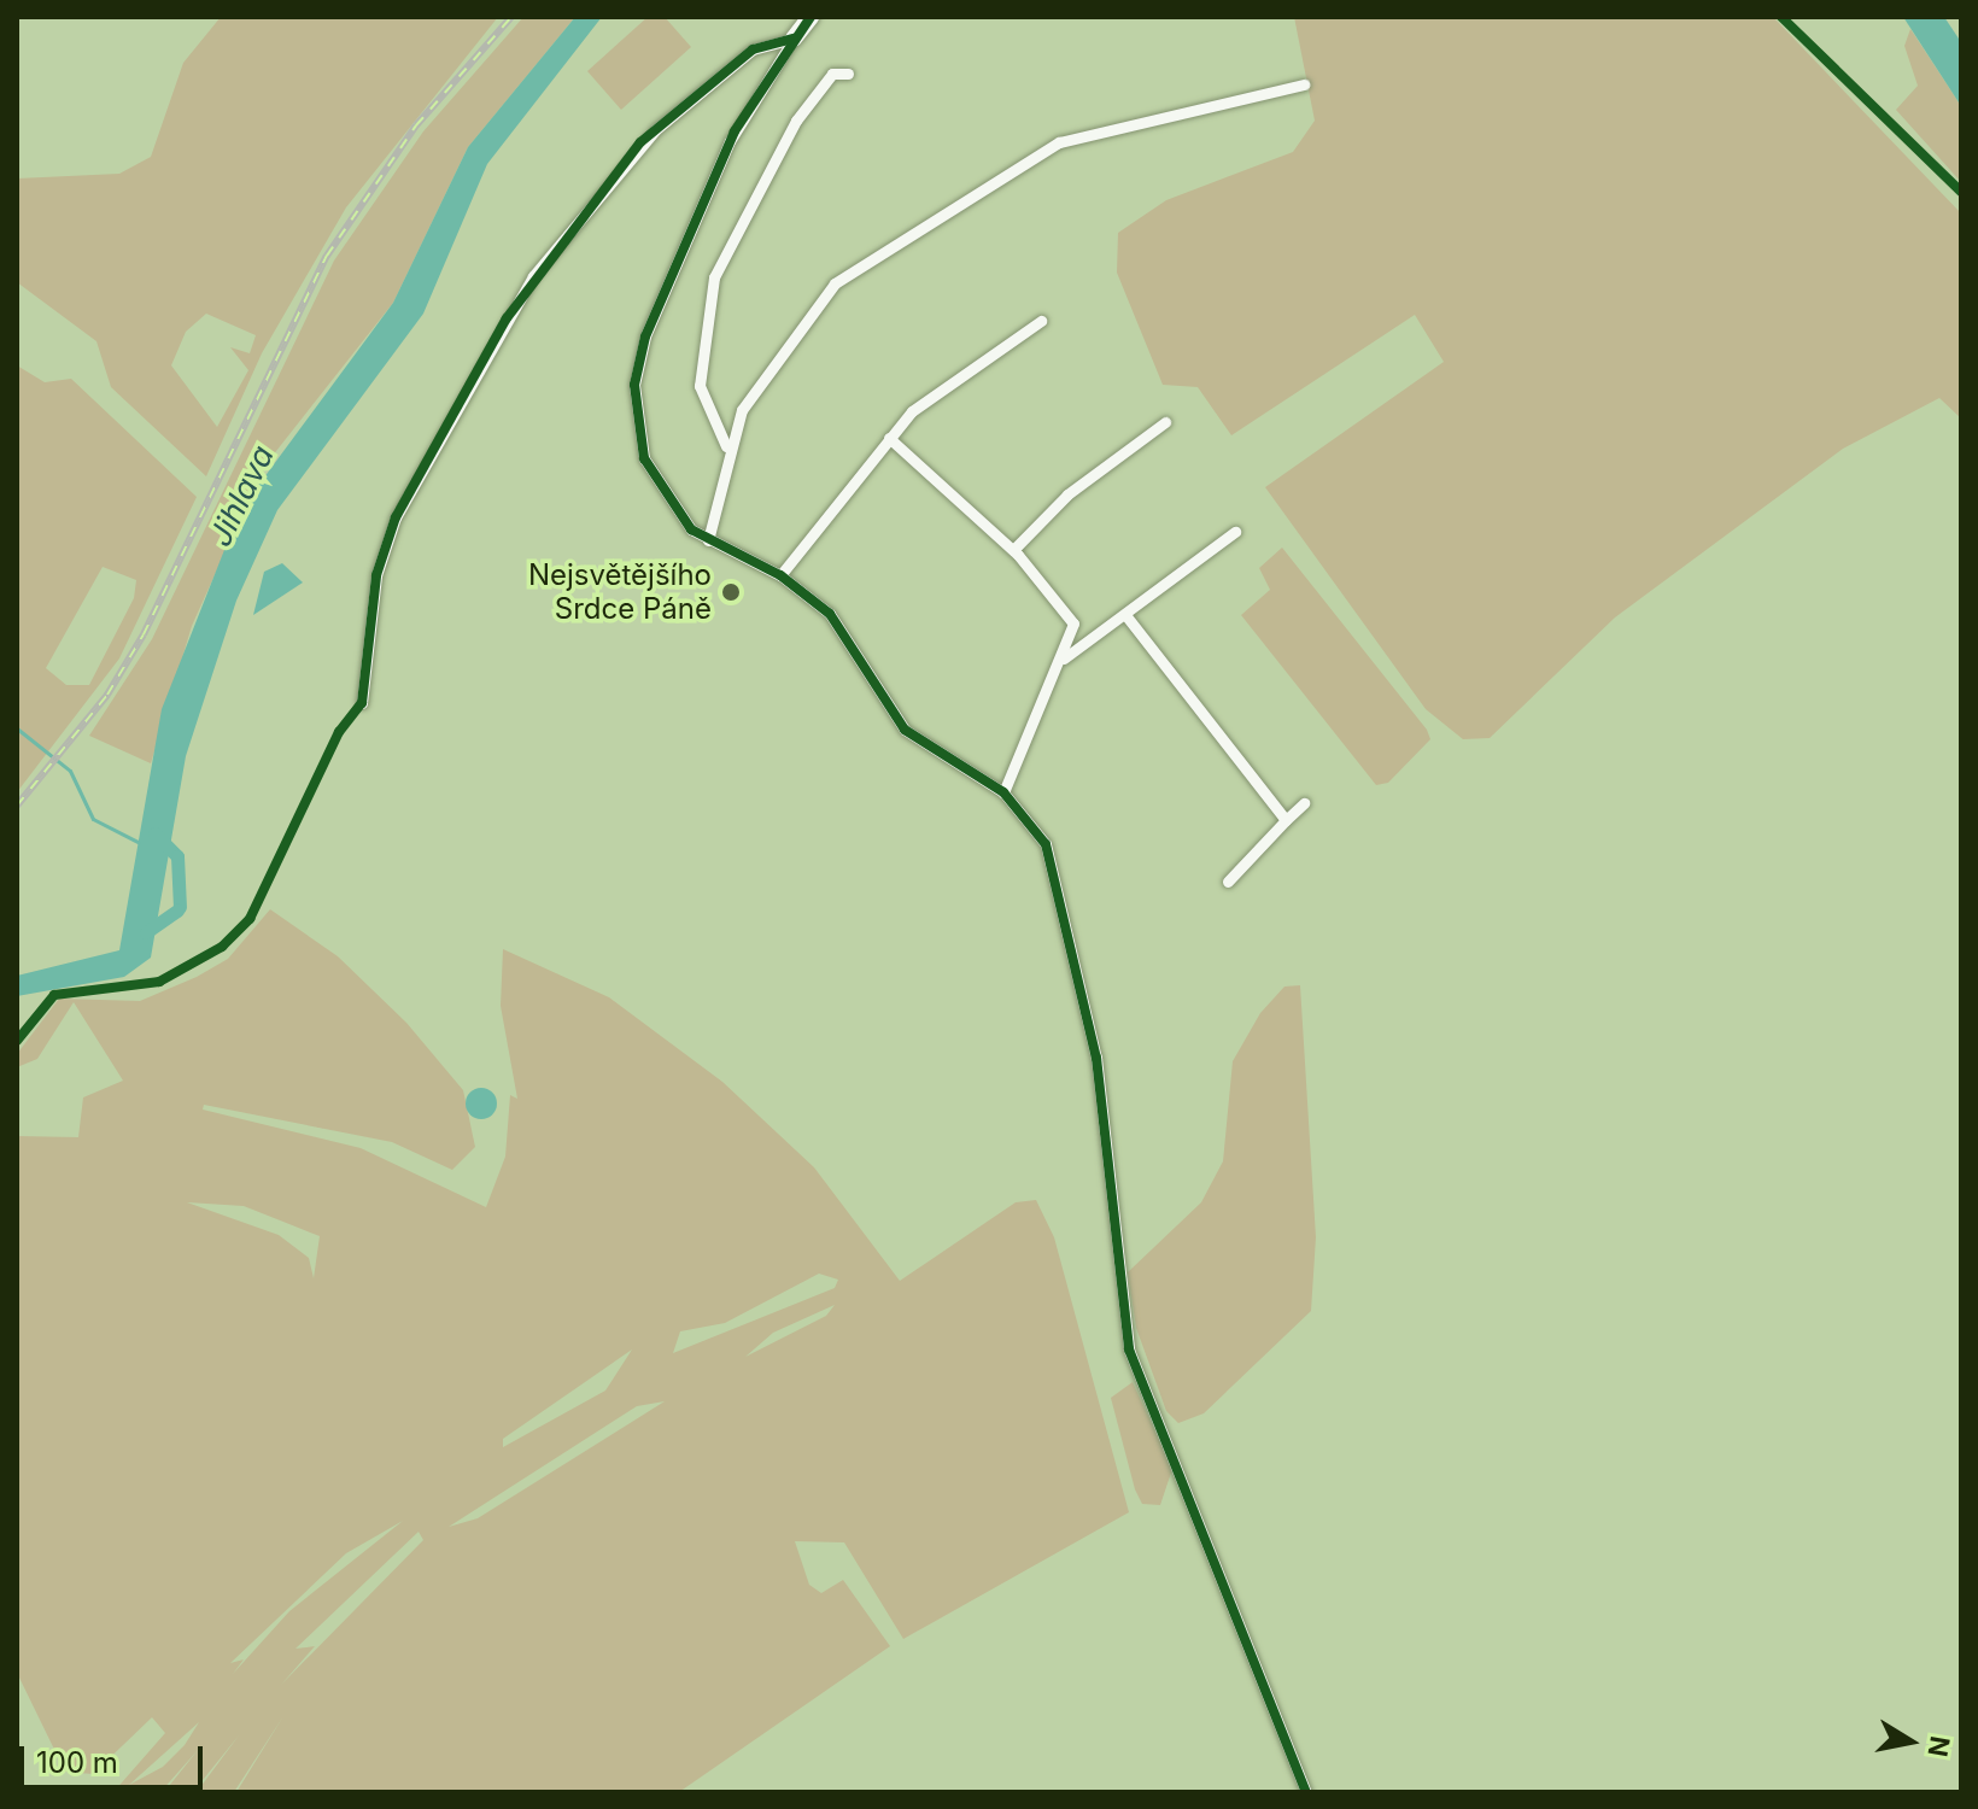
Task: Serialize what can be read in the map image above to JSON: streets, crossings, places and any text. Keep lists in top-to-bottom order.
{
  "water": ["Jihlava"],
  "places": ["Nejsvětějšího Srdce Páně"],
  "scale_bar": "100 m",
  "north": "right"
}
